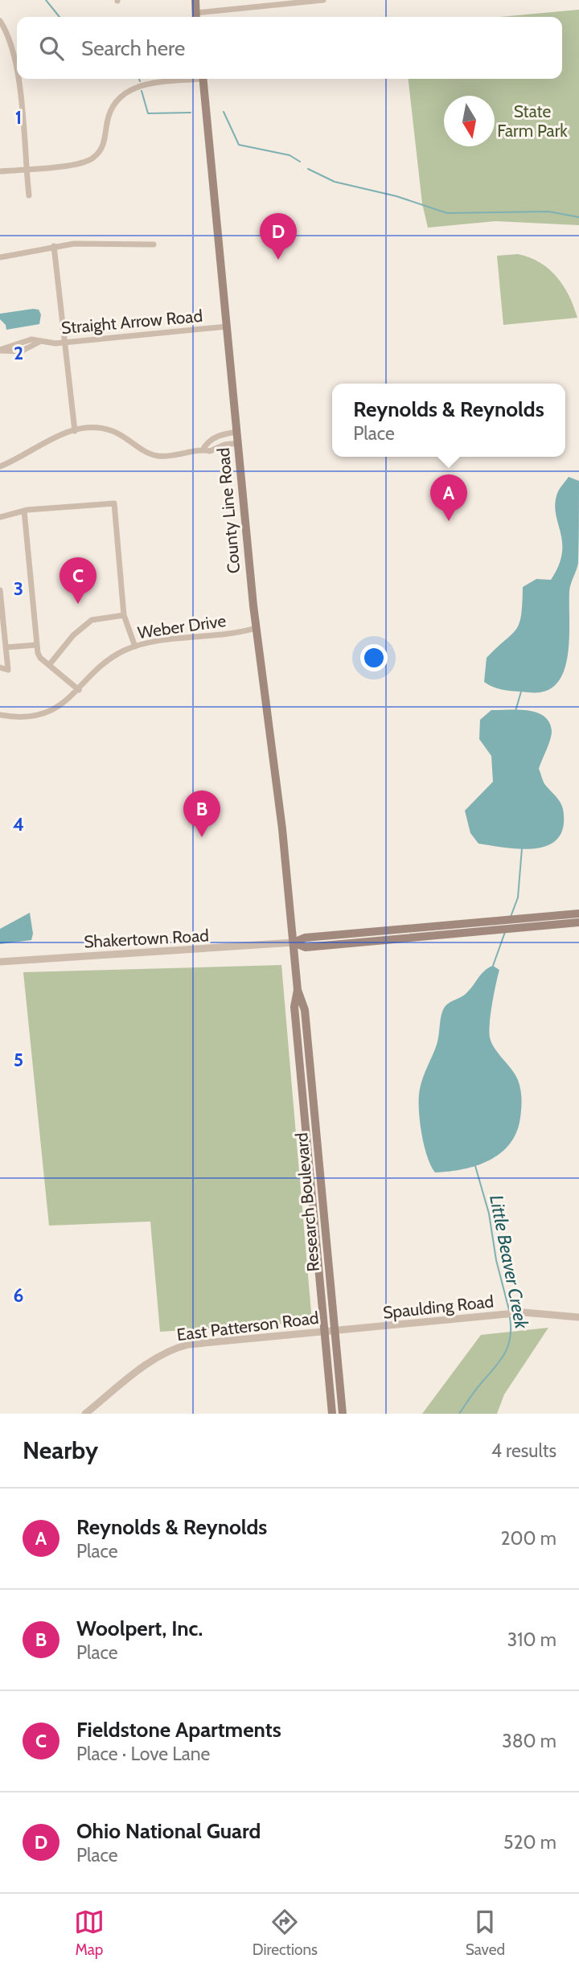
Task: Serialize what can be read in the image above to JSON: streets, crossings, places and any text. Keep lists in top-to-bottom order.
{
  "streets": {
    "main road": ["County Line Road", "Research Boulevard"],
    "street": [
      "Straight Arrow Road",
      "Weber Drive",
      "Shakertown Road",
      "Spaulding Road",
      "East Patterson Road"
    ]
  },
  "crossings": [
    ["Straight Arrow Road", "County Line Road"],
    ["County Line Road", "Weber Drive"],
    ["County Line Road", "Shakertown Road"],
    ["County Line Road", "Research Boulevard"],
    ["Shakertown Road", "Research Boulevard"],
    ["Research Boulevard", "Spaulding Road"],
    ["Research Boulevard", "East Patterson Road"],
    ["Spaulding Road", "East Patterson Road"]
  ],
  "water": ["Little Beaver Creek"],
  "parks": ["State Farm Park"],
  "north": "bottom",
  "page": {
    "search": "Search here",
    "pins": [
      "D",
      "A",
      "C",
      "B"
    ],
    "popup": ["Reynolds & Reynolds", "Place"],
    "heading": ["Nearby", "4 results"],
    "list": [
      {
        "mark": "A",
        "name": "Reynolds & Reynolds",
        "note": "Place",
        "value": "200 m"
      },
      {
        "mark": "B",
        "name": "Woolpert, Inc.",
        "note": "Place",
        "value": "310 m"
      },
      {
        "mark": "C",
        "name": "Fieldstone Apartments",
        "note": "Place · Love Lane",
        "value": "380 m"
      },
      {
        "mark": "D",
        "name": "Ohio National Guard",
        "note": "Place",
        "value": "520 m"
      }
    ],
    "nav": ["Map", "Directions", "Saved"]
  },
  "grid": {
    "rows": [
      "1",
      "2",
      "3",
      "4",
      "5",
      "6"
    ]
  }
}
